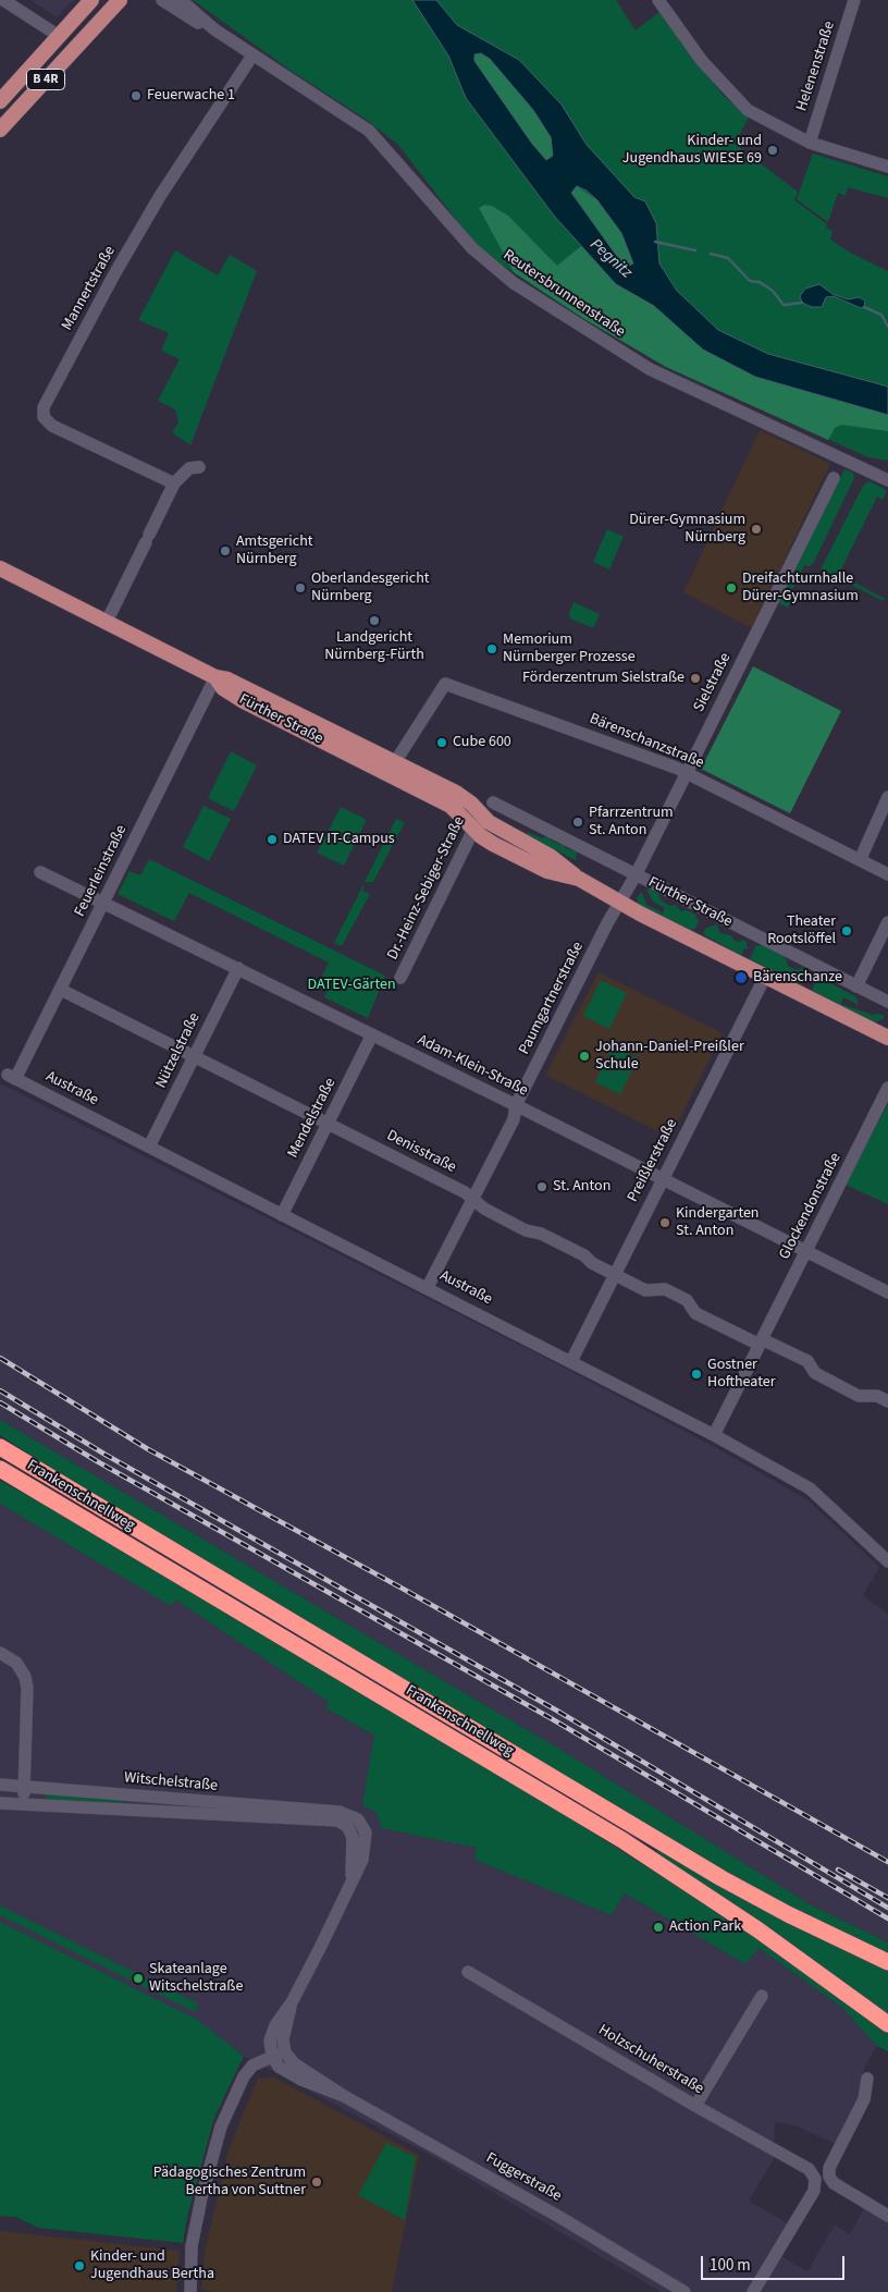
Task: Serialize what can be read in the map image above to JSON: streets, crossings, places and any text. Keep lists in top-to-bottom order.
{
  "streets": {
    "highway": ["Frankenschnellweg"],
    "main road": ["B 4R", "Fürther Straße"],
    "street": [
      "Helenenstraße",
      "Mannertstraße",
      "Reutersbrunnenstraße",
      "Sielstraße",
      "Bärenschanzstraße",
      "Feuerleinstraße",
      "Dr.-Heinz-Sebiger-Straße",
      "Paumgartnerstraße",
      "Nützelstraße",
      "Adam-Klein-Straße",
      "Austraße",
      "Mendelstraße",
      "Denisstraße",
      "Preißlerstraße",
      "Glockendonstraße",
      "Witschelstraße",
      "Holzschuherstraße",
      "Fuggerstraße"
    ]
  },
  "crossings": [
    ["Mannertstraße", "Reutersbrunnenstraße"],
    ["Sielstraße", "Fürther Straße"],
    ["Sielstraße", "Bärenschanzstraße"],
    ["Sielstraße", "Paumgartnerstraße"],
    ["Fürther Straße", "Bärenschanzstraße"],
    ["Fürther Straße", "Feuerleinstraße"],
    ["Fürther Straße", "Dr.-Heinz-Sebiger-Straße"],
    ["Fürther Straße", "Paumgartnerstraße"],
    ["Fürther Straße", "Preißlerstraße"],
    ["Feuerleinstraße", "Adam-Klein-Straße"],
    ["Feuerleinstraße", "Austraße"],
    ["Feuerleinstraße", "Denisstraße"],
    ["Paumgartnerstraße", "Adam-Klein-Straße"],
    ["Paumgartnerstraße", "Austraße"],
    ["Paumgartnerstraße", "Denisstraße"],
    ["Nützelstraße", "Adam-Klein-Straße"],
    ["Nützelstraße", "Austraße"],
    ["Nützelstraße", "Denisstraße"],
    ["Adam-Klein-Straße", "Mendelstraße"],
    ["Adam-Klein-Straße", "Preißlerstraße"],
    ["Adam-Klein-Straße", "Glockendonstraße"],
    ["Austraße", "Mendelstraße"],
    ["Austraße", "Preißlerstraße"],
    ["Austraße", "Glockendonstraße"],
    ["Mendelstraße", "Denisstraße"],
    ["Denisstraße", "Preißlerstraße"],
    ["Denisstraße", "Glockendonstraße"]
  ],
  "water": ["Pegnitz"],
  "parks": ["DATEV-Gärten"],
  "places": [
    "Feuerwache 1",
    "Kinder- und Jugendhaus WIESE 69",
    "Dürer-Gymnasium Nürnberg",
    "Amtsgericht Nürnberg",
    "Oberlandesgericht Nürnberg",
    "Dreifachturnhalle Dürer-Gymnasium",
    "Landgericht Nürnberg-Fürth",
    "Memorium Nürnberger Prozesse",
    "Förderzentrum Sielstraße",
    "Cube 600",
    "Pfarrzentrum St. Anton",
    "DATEV IT-Campus",
    "Theater Rootslöffel",
    "Bärenschanze",
    "Johann-Daniel-Preißler Schule",
    "St. Anton",
    "Kindergarten St. Anton",
    "Gostner Hoftheater",
    "Action Park",
    "Skateanlage Witschelstraße",
    "Pädagogisches Zentrum Bertha von Suttner",
    "Kinder- und Jugendhaus Bertha"
  ],
  "scale_bar": "100 m"
}
